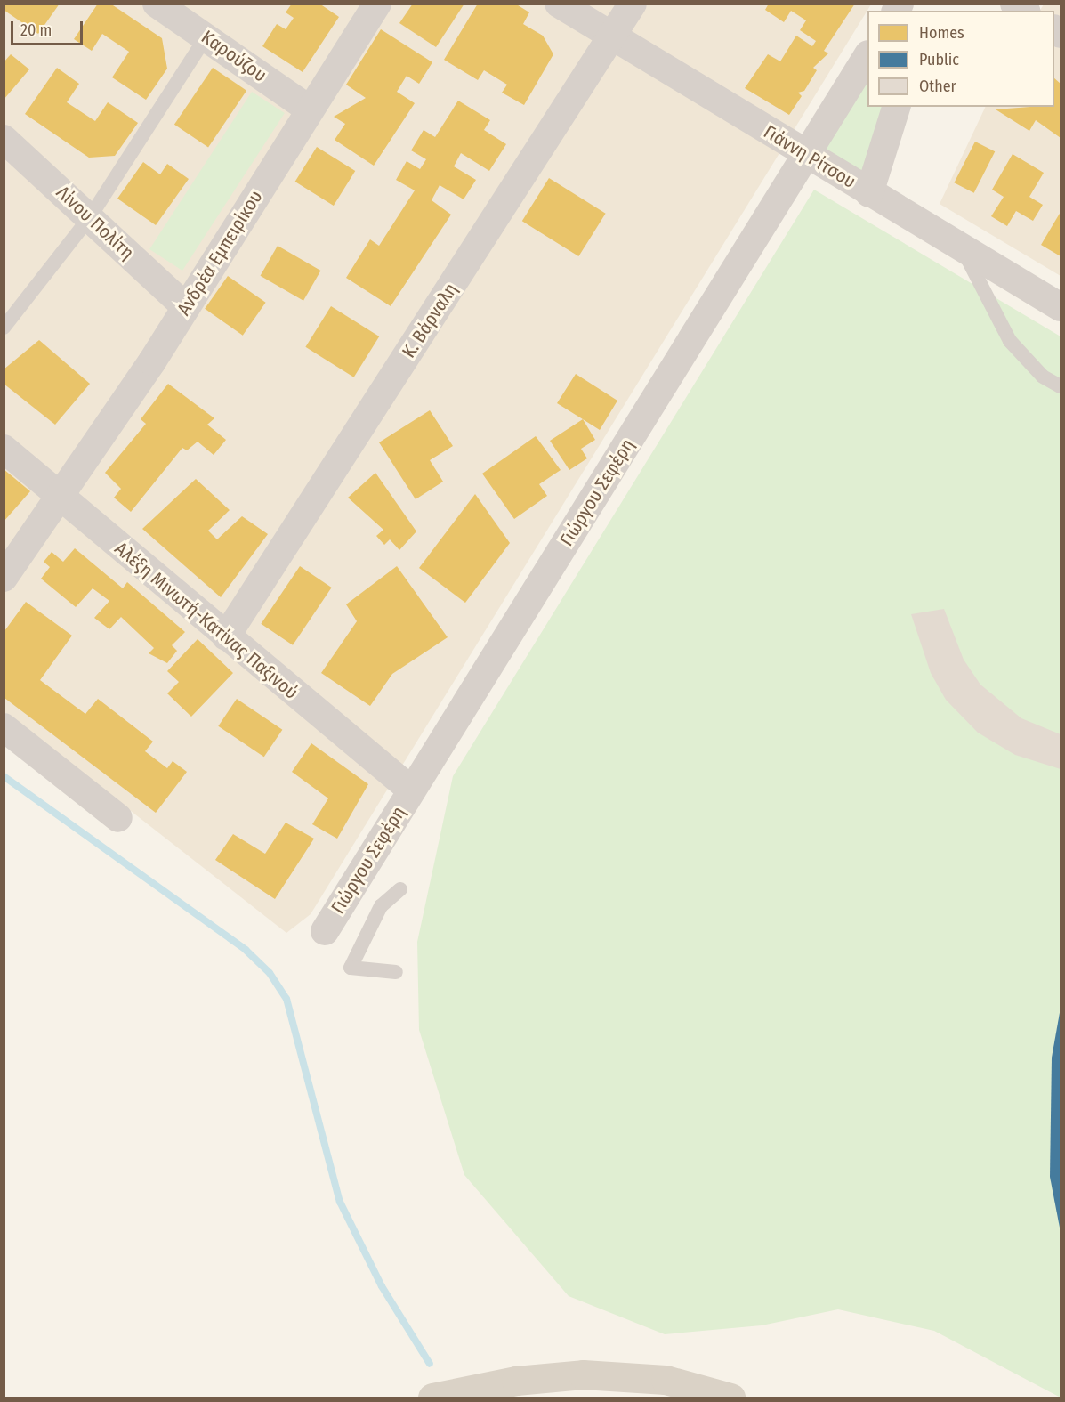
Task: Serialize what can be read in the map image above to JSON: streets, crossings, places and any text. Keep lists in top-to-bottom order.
{
  "streets": {
    "street": [
      "Καρούζου",
      "Γιάννη Ρίτσου",
      "Λίνου Πολίτη",
      "Ανδρέα Εμπειρίκου",
      "Κ. Βάρναλη",
      "Γιώργου Σεφέρη",
      "Αλέξη Μινωτή-Κατίνας Παξινού"
    ]
  },
  "crossings": [
    ["Καρούζου", "Ανδρέα Εμπειρίκου"],
    ["Γιάννη Ρίτσου", "Κ. Βάρναλη"],
    ["Γιάννη Ρίτσου", "Γιώργου Σεφέρη"],
    ["Λίνου Πολίτη", "Ανδρέα Εμπειρίκου"],
    ["Ανδρέα Εμπειρίκου", "Αλέξη Μινωτή-Κατίνας Παξινού"],
    ["Κ. Βάρναλη", "Αλέξη Μινωτή-Κατίνας Παξινού"],
    ["Γιώργου Σεφέρη", "Αλέξη Μινωτή-Κατίνας Παξινού"]
  ],
  "legend": ["Homes", "Public", "Other"],
  "scale_bar": "20 m"
}
